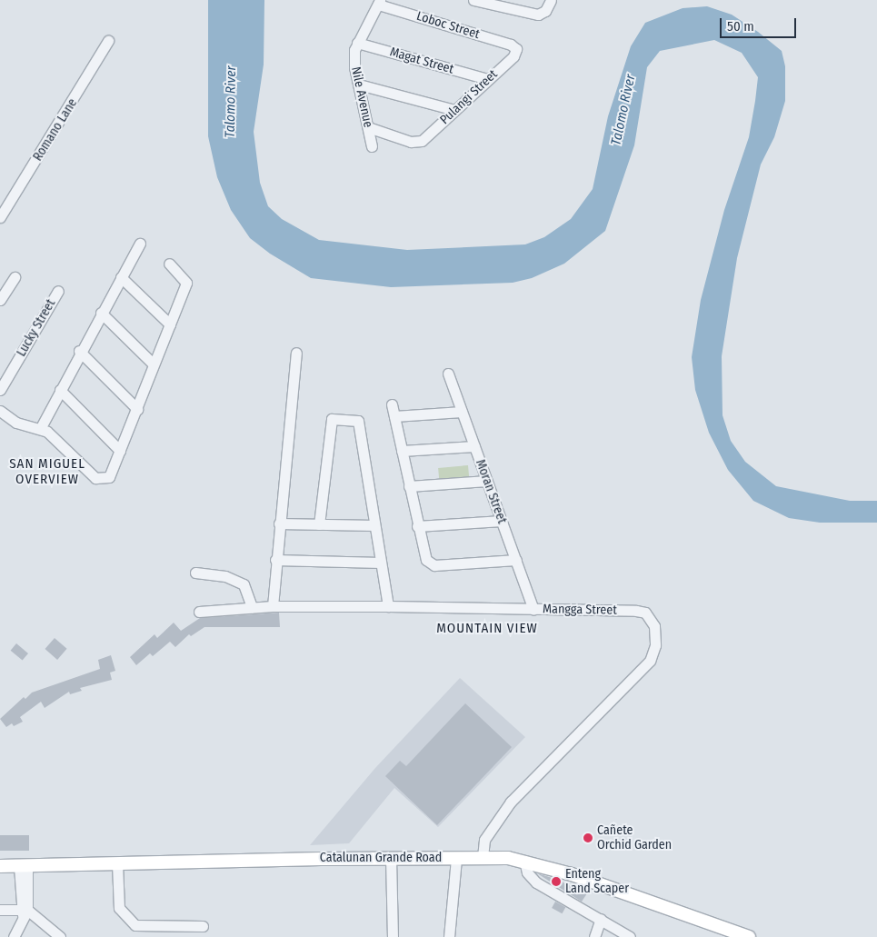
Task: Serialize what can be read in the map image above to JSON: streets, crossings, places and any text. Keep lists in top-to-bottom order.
{
  "streets": {
    "main road": ["Catalunan Grande Road"],
    "street": [
      "Loboc Street",
      "Magat Street",
      "Nile Avenue",
      "Pulangi Street",
      "Romano Lane",
      "Lucky Street",
      "Moran Street",
      "Mangga Street"
    ]
  },
  "crossings": [
    ["Loboc Street", "Nile Avenue"],
    ["Loboc Street", "Pulangi Street"],
    ["Magat Street", "Nile Avenue"],
    ["Magat Street", "Pulangi Street"],
    ["Nile Avenue", "Pulangi Street"],
    ["Moran Street", "Mangga Street"],
    ["Mangga Street", "Catalunan Grande Road"]
  ],
  "districts": ["SAN MIGUEL OVERVIEW", "MOUNTAIN VIEW"],
  "water": ["Talomo River"],
  "places": ["Cañete Orchid Garden", "Enteng Land Scaper"],
  "scale_bar": "50 m"
}
